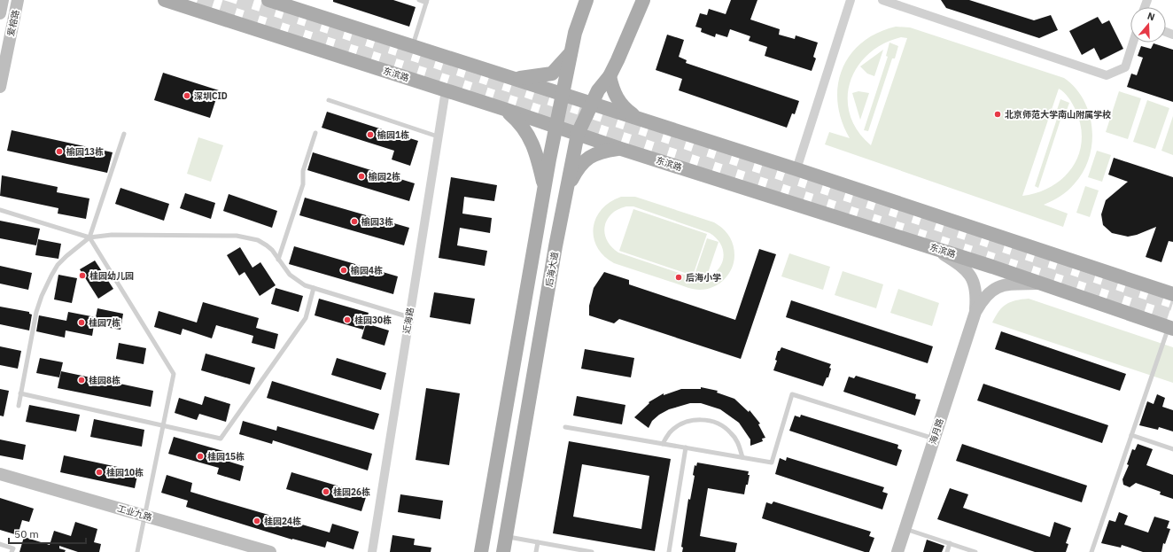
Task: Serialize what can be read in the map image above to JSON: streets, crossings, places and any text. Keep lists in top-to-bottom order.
{
  "streets": {
    "main road": ["东滨路", "后海大道"],
    "street": [
      "爱榕路",
      "近海路",
      "海月路",
      "工业九路"
    ]
  },
  "crossings": [
    ["东滨路", "后海大道"],
    ["东滨路", "近海路"]
  ],
  "places": [
    "深圳CID",
    "北京师范大学南山附属学校",
    "榆园1栋",
    "榆园13栋",
    "榆园2栋",
    "榆园3栋",
    "榆园4栋",
    "桂园幼儿园",
    "后海小学",
    "桂园30栋",
    "桂园7栋",
    "桂园8栋",
    "桂园15栋",
    "桂园10栋",
    "桂园26栋",
    "桂园24栋"
  ],
  "scale_bar": "50 m",
  "north": "top"
}
